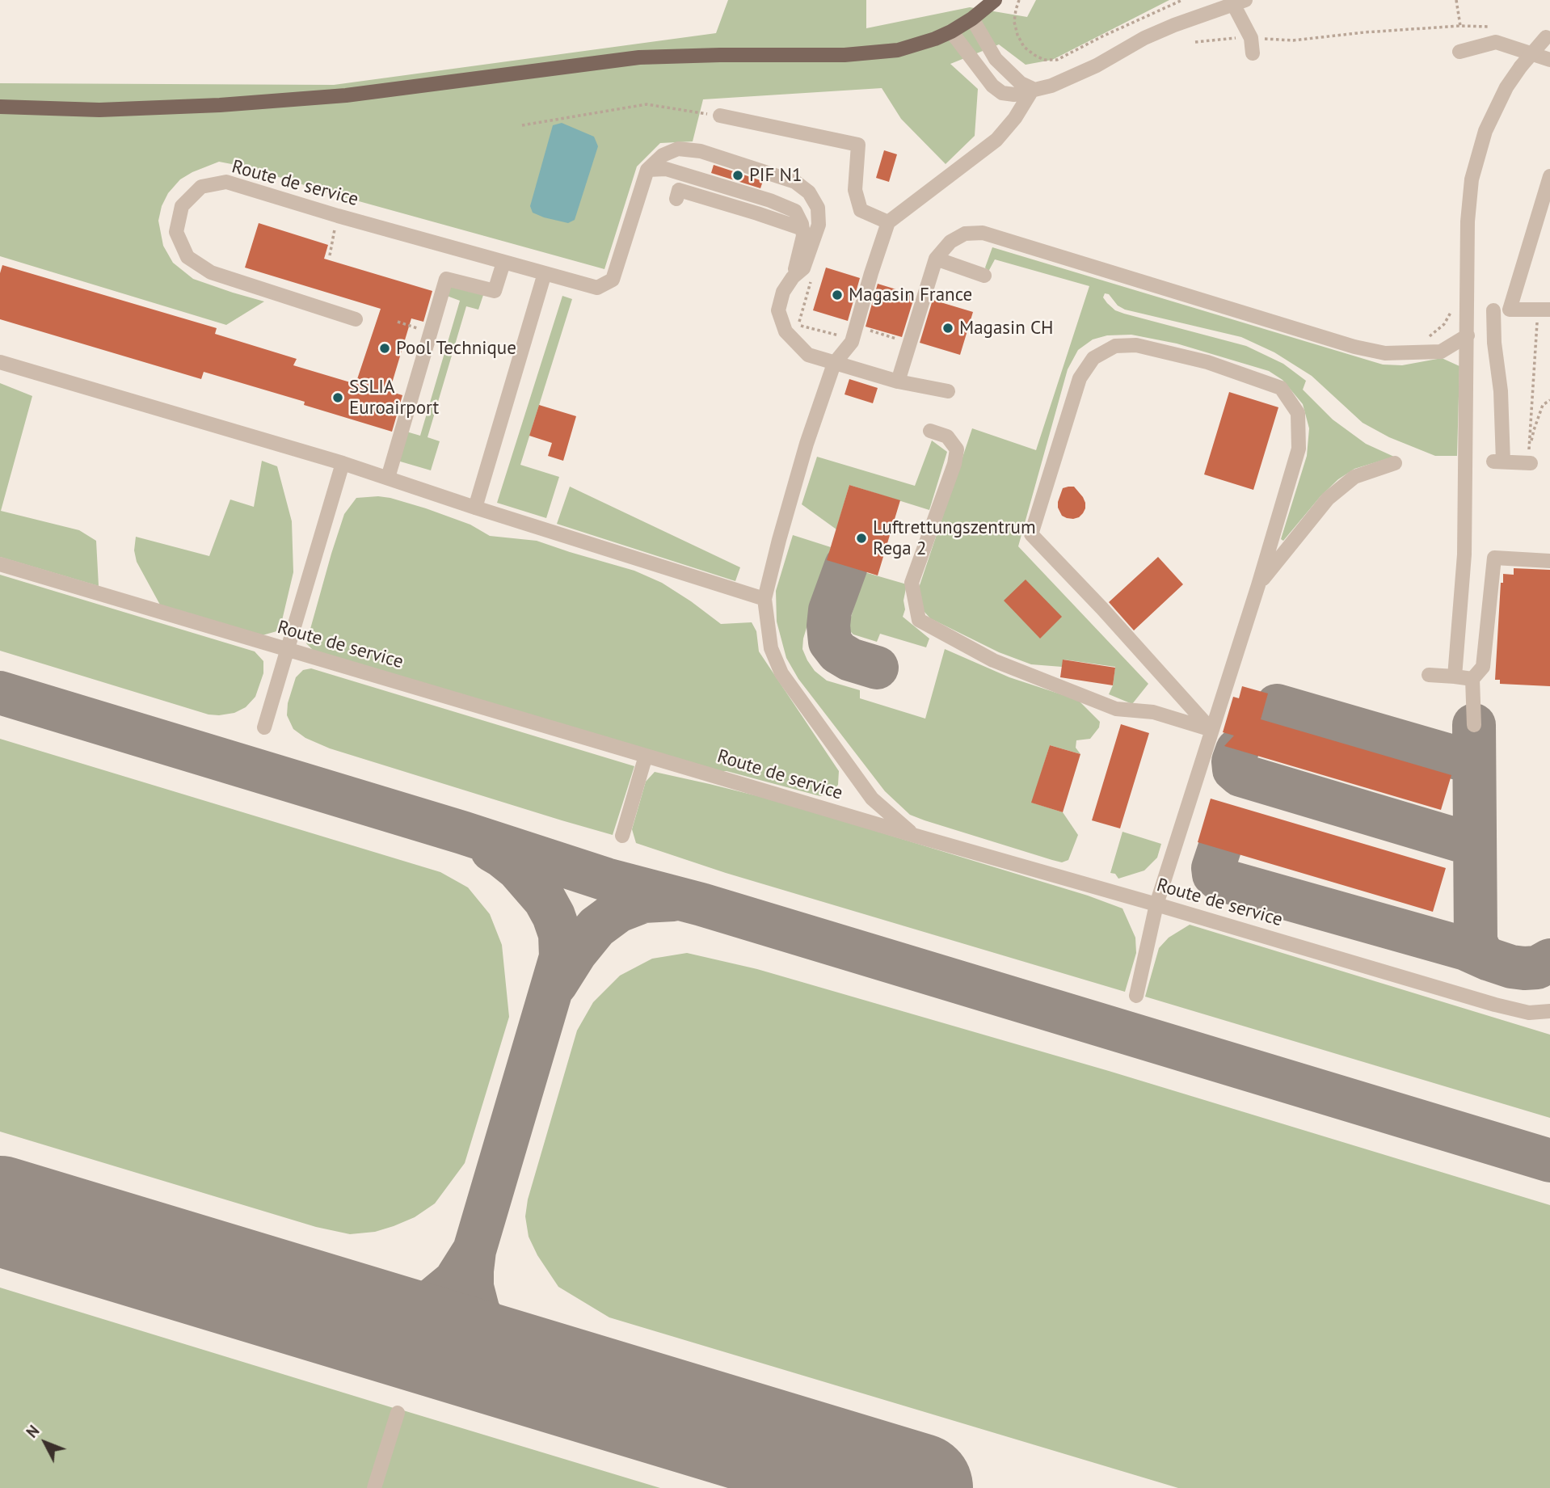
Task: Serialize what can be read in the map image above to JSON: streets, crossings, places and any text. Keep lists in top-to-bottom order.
{
  "streets": {
    "street": ["Route de service"]
  },
  "places": [
    "PIF N1",
    "Magasin France",
    "Magasin CH",
    "Pool Technique",
    "SSLIA Euroairport",
    "Luftrettungszentrum Rega 2"
  ],
  "north": "top left"
}
